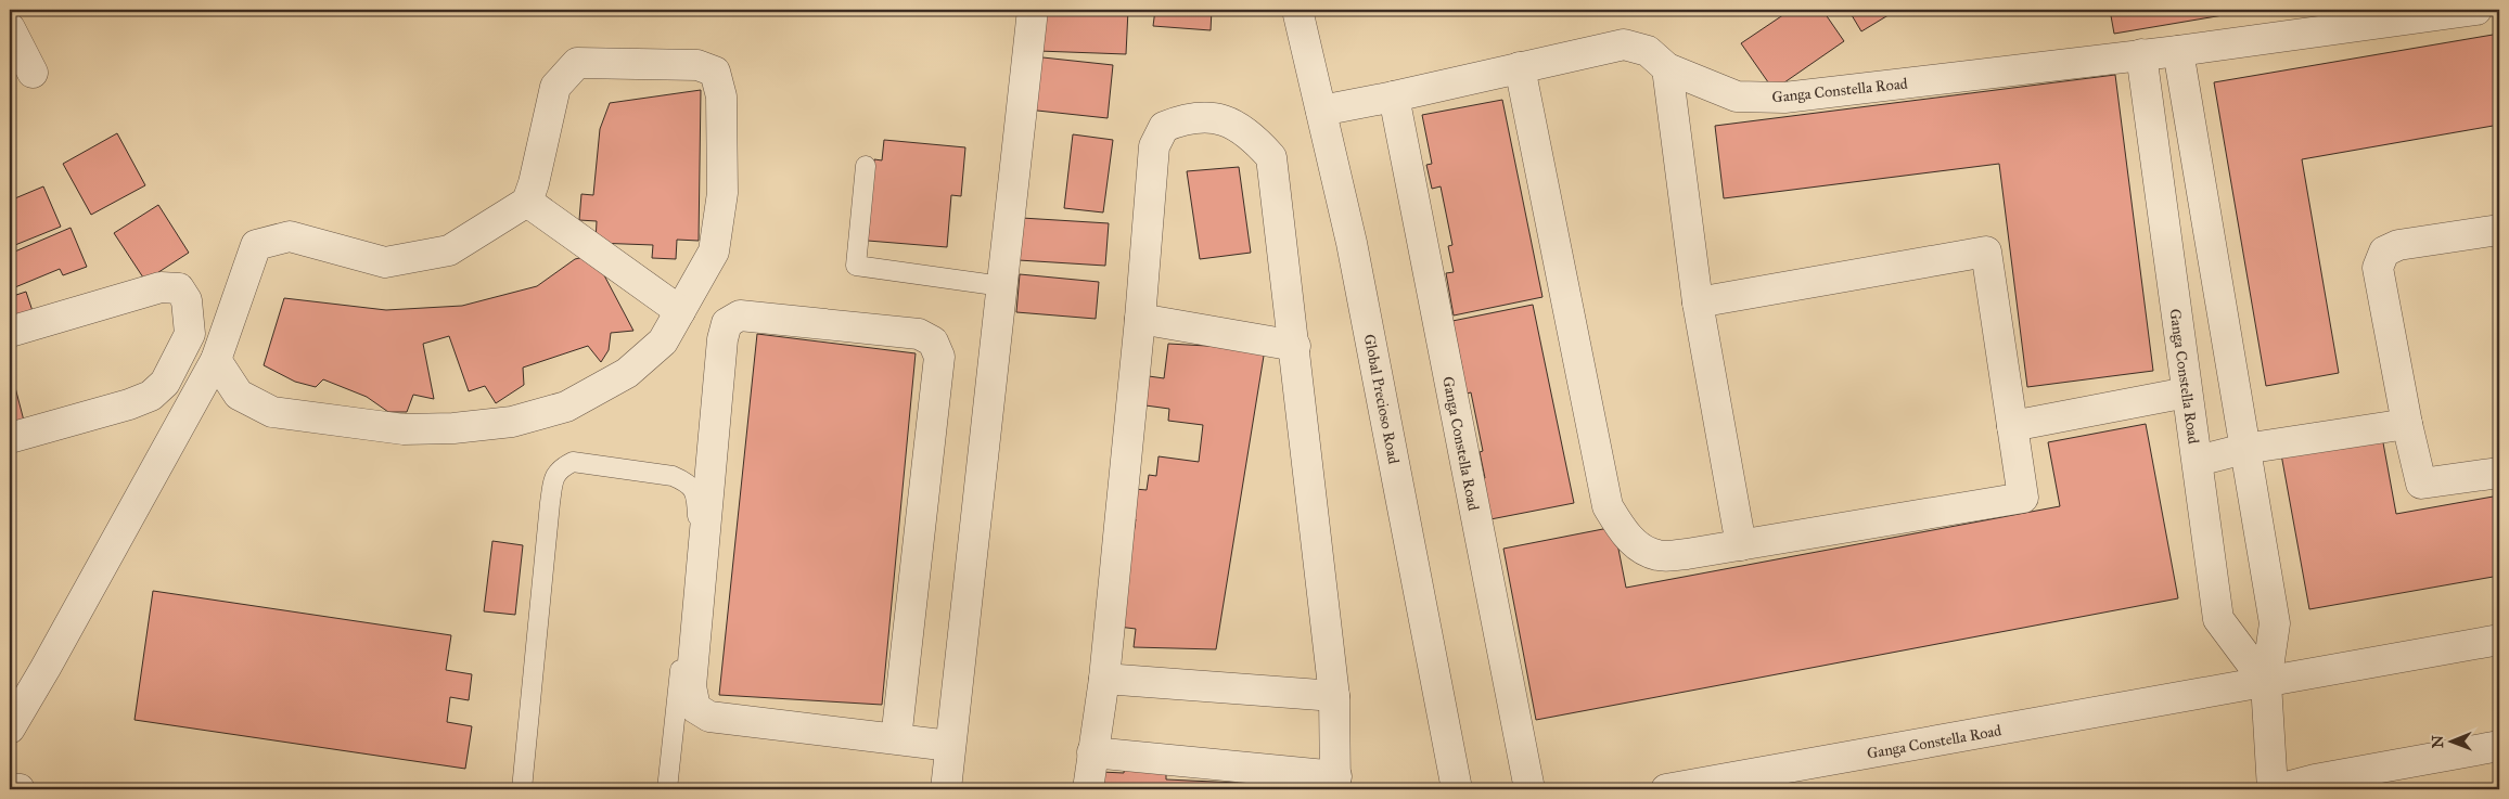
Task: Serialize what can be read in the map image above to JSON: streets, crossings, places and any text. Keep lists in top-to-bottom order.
{
  "streets": {
    "street": ["Ganga Constella Road", "Global Precioso Road"]
  },
  "crossings": [
    ["Ganga Constella Road", "Global Precioso Road"]
  ],
  "north": "left"
}
